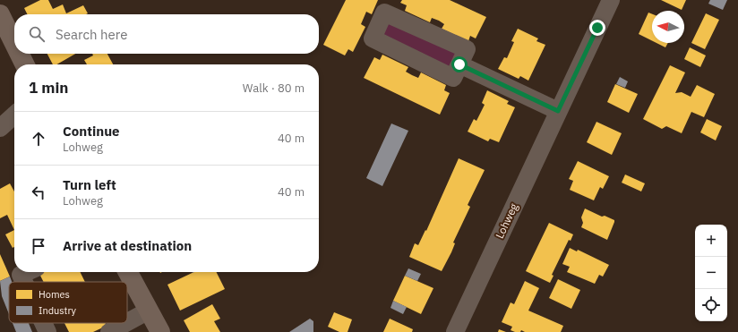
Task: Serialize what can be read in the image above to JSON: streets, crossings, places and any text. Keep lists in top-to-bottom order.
{
  "streets": {
    "street": ["Lohweg"]
  },
  "legend": ["Homes", "Industry"],
  "north": "left",
  "page": {
    "search": "Search here",
    "heading": ["1 min", "Walk · 80 m"],
    "list": [
      ["Continue", "Lohweg", "40 m"],
      ["Turn left", "Lohweg", "40 m"],
      "Arrive at destination"
    ],
    "map_buttons": ["+", "−"]
  }
}
